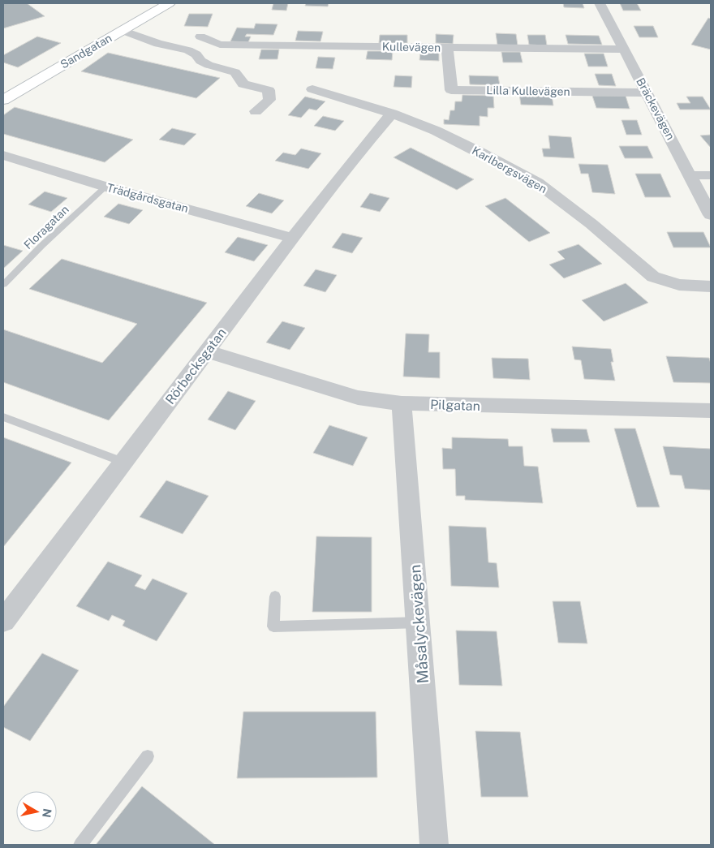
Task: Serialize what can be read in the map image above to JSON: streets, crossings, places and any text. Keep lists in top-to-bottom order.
{
  "streets": {
    "main road": ["Sandgatan"],
    "street": [
      "Kullevägen",
      "Lilla Kullevägen",
      "Bräckevägen",
      "Karlbergsvägen",
      "Trädgårdsgatan",
      "Rörbecksgatan",
      "Pilgatan",
      "Måsalyckevägen"
    ],
    "lane": ["Floragatan"]
  },
  "crossings": [
    ["Kullevägen", "Lilla Kullevägen"],
    ["Kullevägen", "Bräckevägen"],
    ["Lilla Kullevägen", "Bräckevägen"],
    ["Karlbergsvägen", "Rörbecksgatan"],
    ["Trädgårdsgatan", "Floragatan"],
    ["Trädgårdsgatan", "Rörbecksgatan"],
    ["Rörbecksgatan", "Pilgatan"],
    ["Pilgatan", "Måsalyckevägen"]
  ],
  "north": "right"
}
